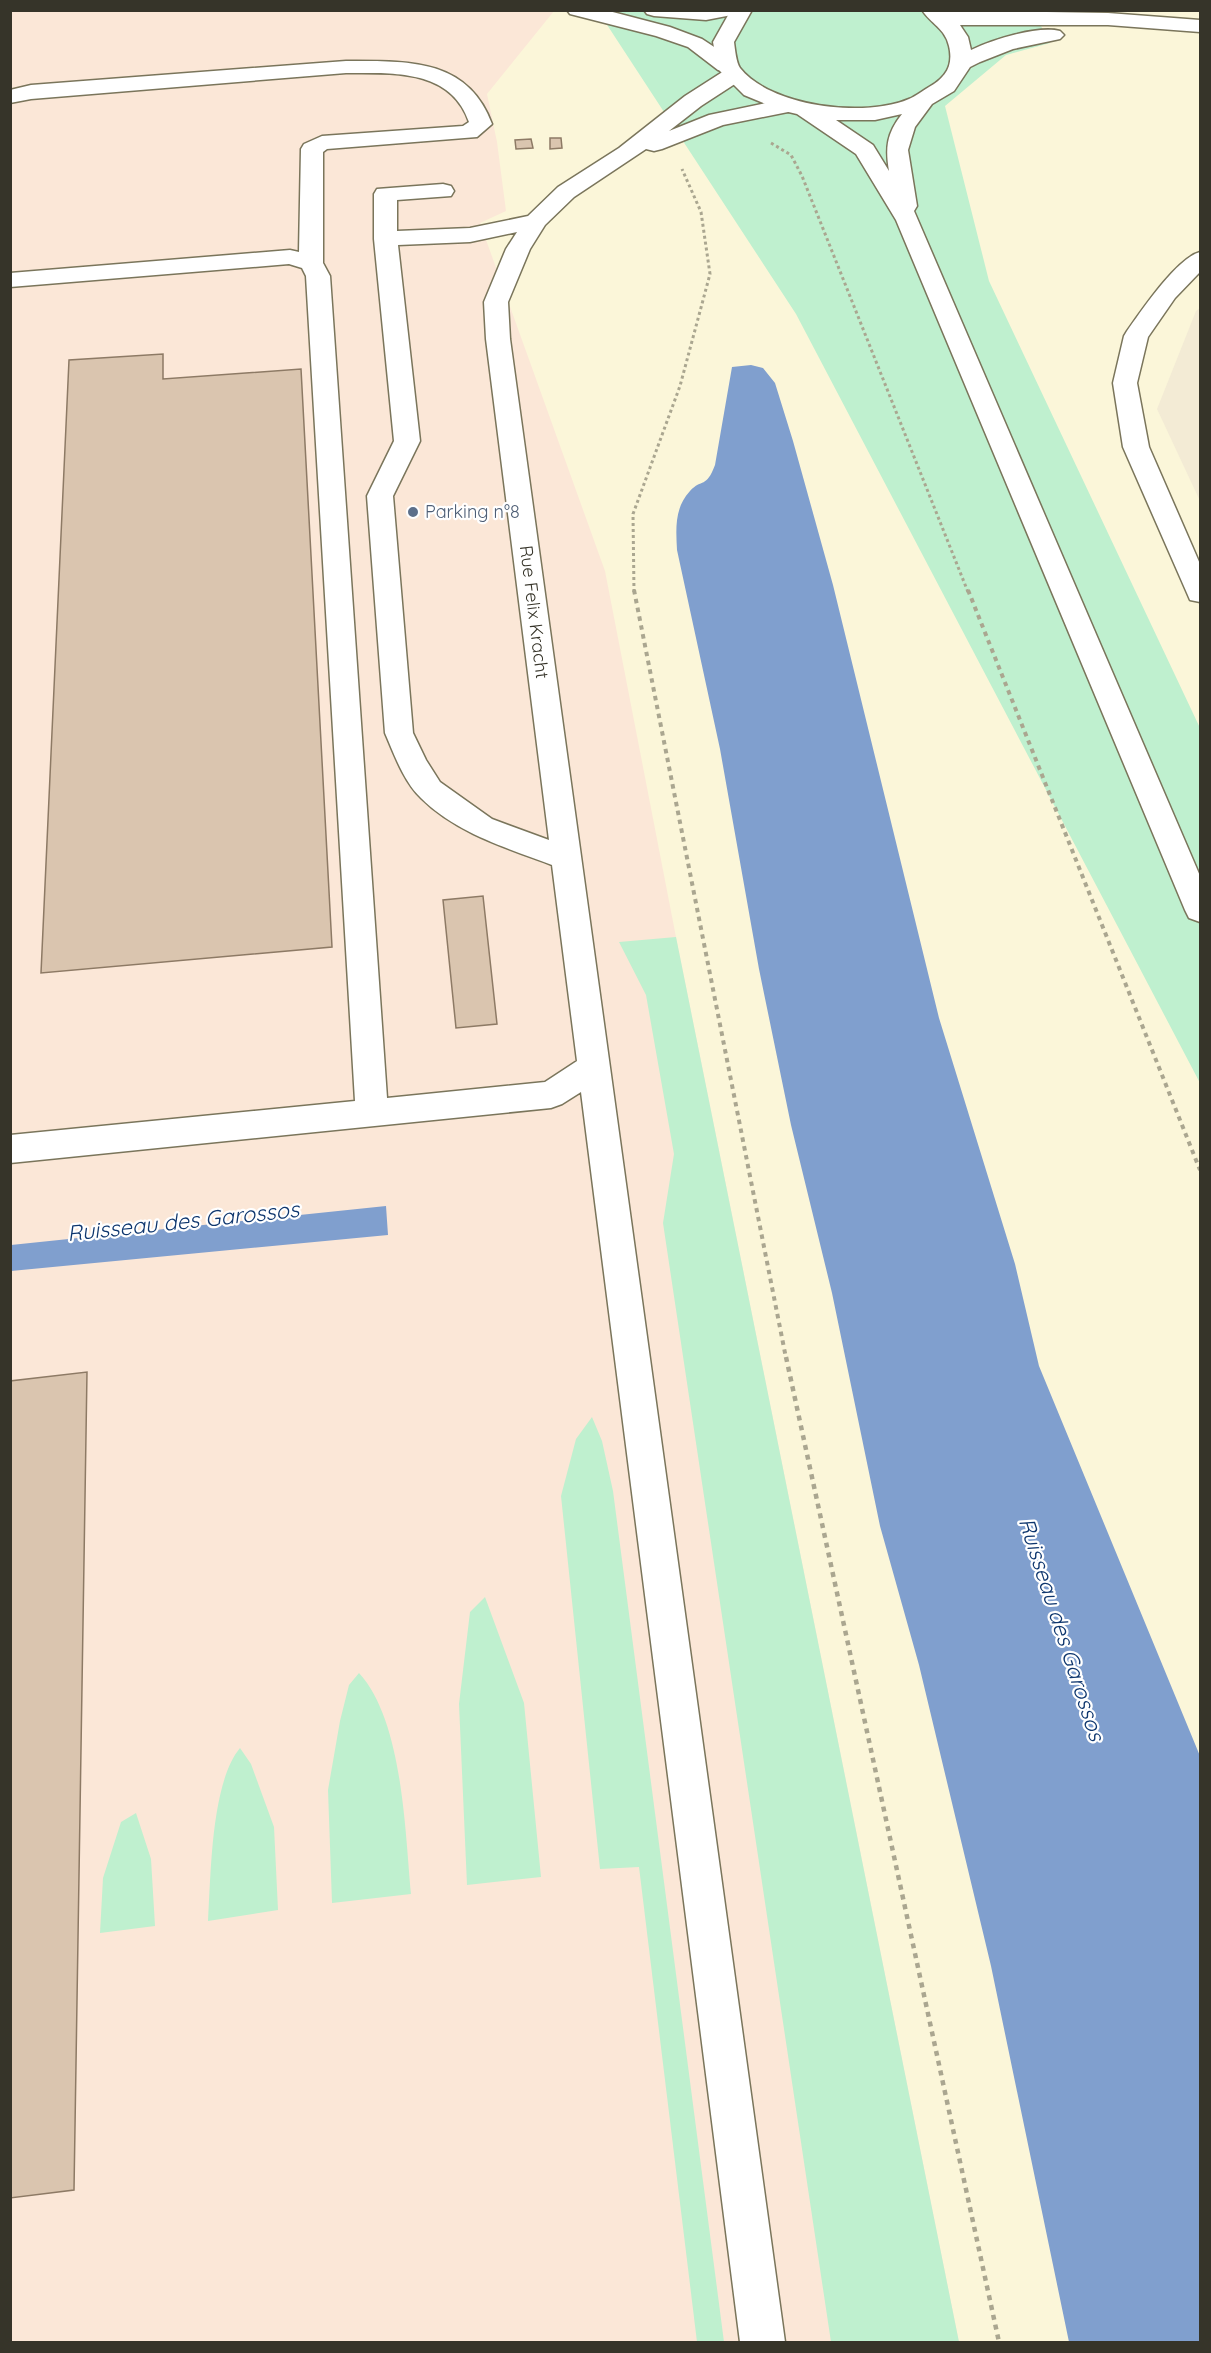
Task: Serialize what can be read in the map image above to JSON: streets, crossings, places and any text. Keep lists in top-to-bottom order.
{
  "streets": {
    "main road": ["Rue Felix Kracht"]
  },
  "water": ["Ruisseau des Garossos"],
  "places": ["Parking n°8"]
}
